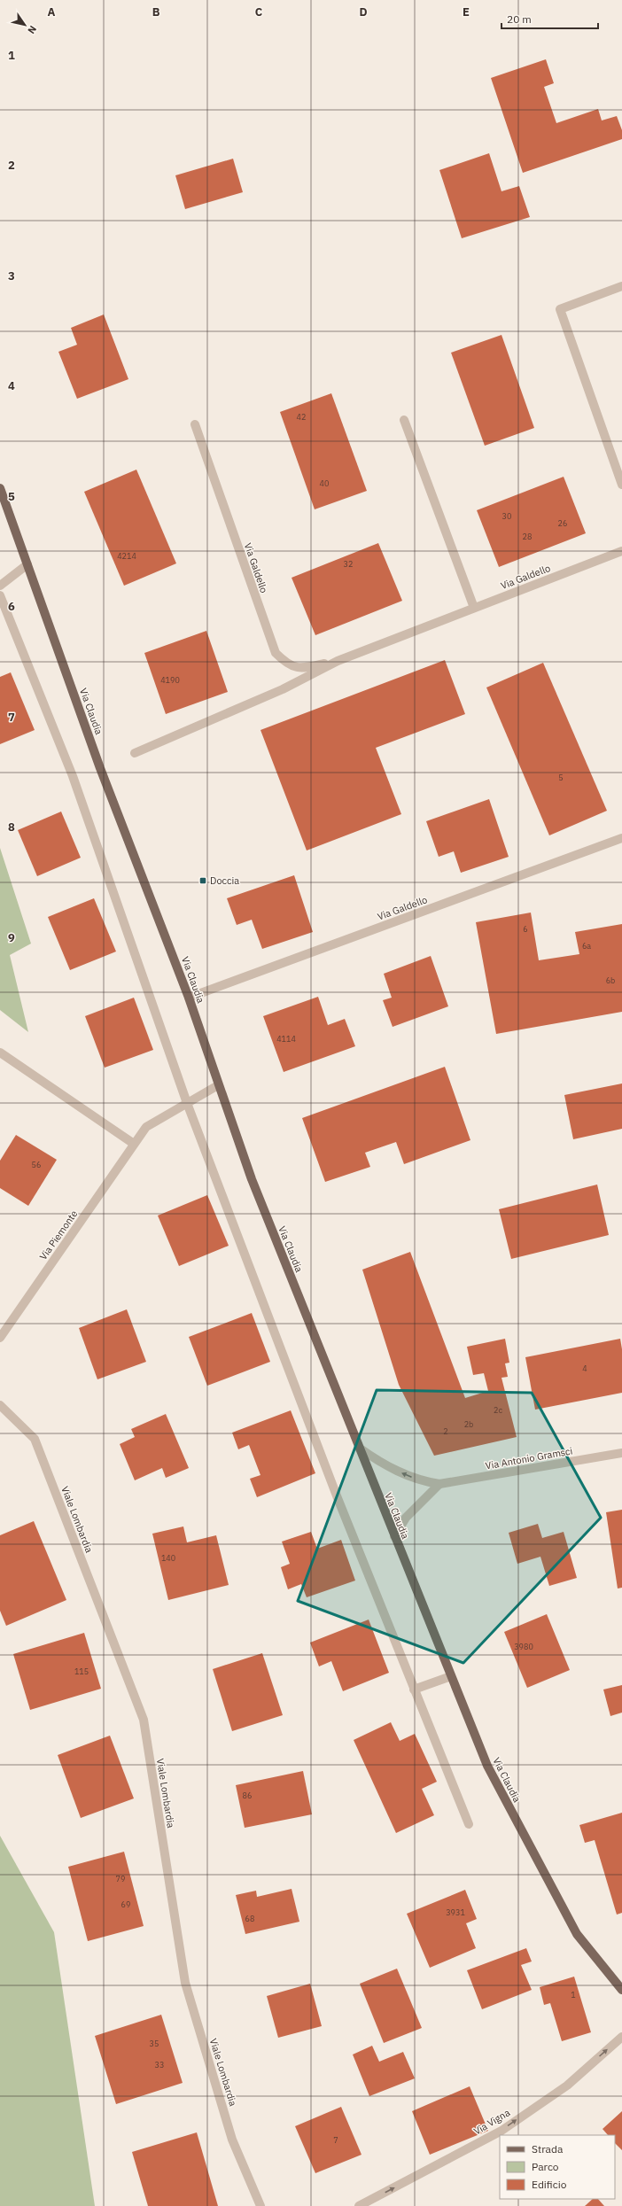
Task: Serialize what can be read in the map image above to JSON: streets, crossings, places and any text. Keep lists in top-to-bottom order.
{
  "streets": {
    "main road": ["Via Claudia"],
    "street": [
      "Via Galdello",
      "Via Piemonte",
      "Via Antonio Gramsci",
      "Viale Lombardia",
      "Via Vigna"
    ]
  },
  "crossings": [
    ["Via Galdello", "Via Claudia"],
    ["Via Claudia", "Via Piemonte"],
    ["Via Claudia", "Via Antonio Gramsci"]
  ],
  "one_way": ["Via Vigna"],
  "places": {
    "transit": ["Doccia"]
  },
  "house_numbers": [
    "42",
    "40",
    "30",
    "26",
    "28",
    "4214",
    "32",
    "4190",
    "5",
    "6",
    "6a",
    "6b",
    "4114",
    "56",
    "4",
    "2c",
    "2b",
    "2",
    "140",
    "3980",
    "115",
    "86",
    "79",
    "69",
    "3931",
    "68",
    "1",
    "35",
    "33",
    "7"
  ],
  "legend": ["Strada", "Parco", "Edificio"],
  "scale_bar": "20 m",
  "north": "bottom right",
  "grid": {
    "columns": [
      "A",
      "B",
      "C",
      "D",
      "E"
    ],
    "rows": [
      "1",
      "2",
      "3",
      "4",
      "5",
      "6",
      "7",
      "8",
      "9"
    ]
  }
}
